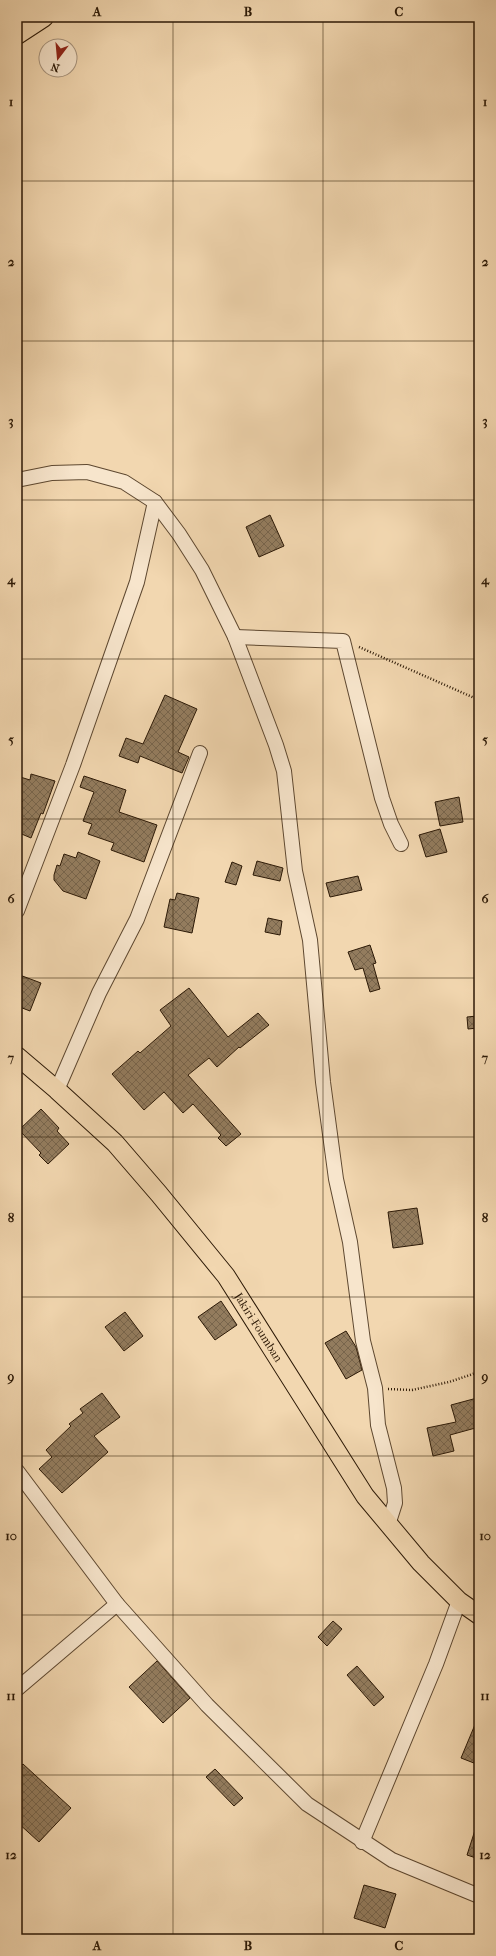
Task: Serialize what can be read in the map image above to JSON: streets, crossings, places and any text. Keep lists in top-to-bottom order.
{
  "streets": {
    "main road": ["Jakiri-Foumban"]
  },
  "north": "bottom",
  "grid": {
    "columns": ["A", "B", "C"],
    "rows": [
      "1",
      "2",
      "3",
      "4",
      "5",
      "6",
      "7",
      "8",
      "9",
      "10",
      "11",
      "12"
    ]
  }
}
